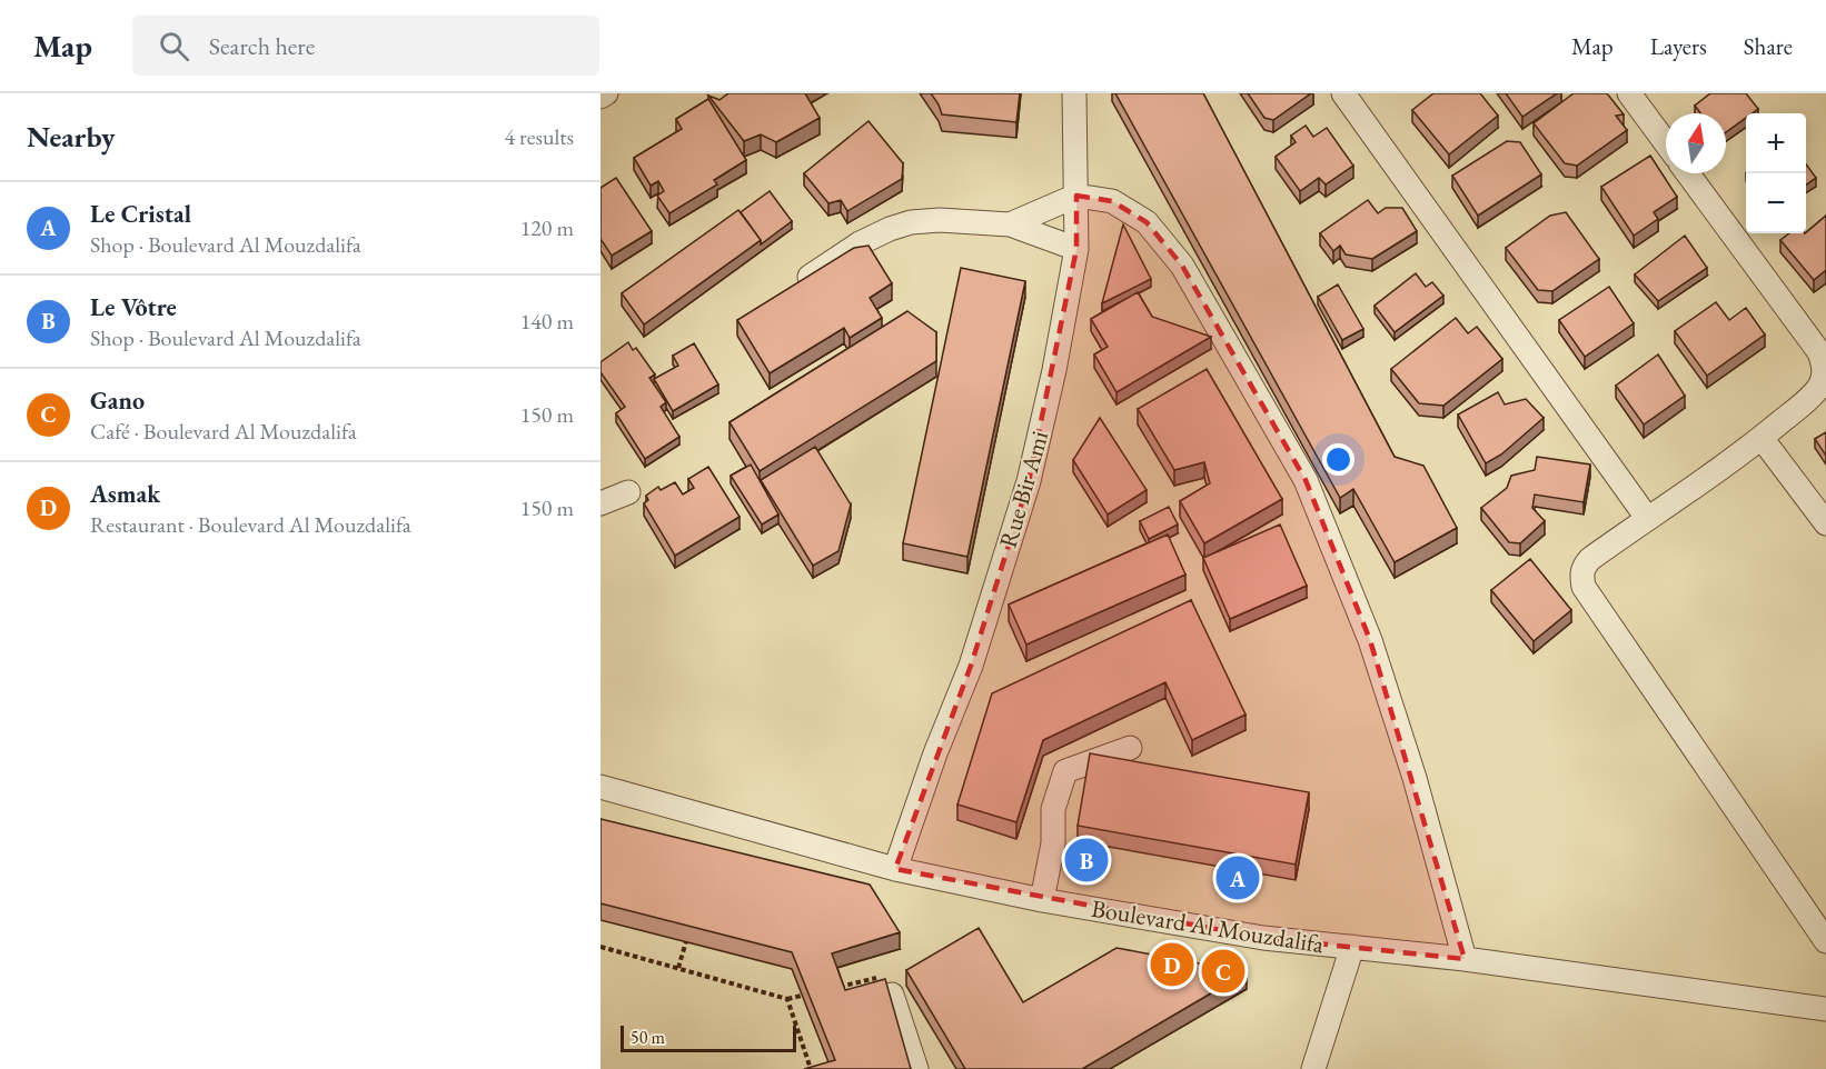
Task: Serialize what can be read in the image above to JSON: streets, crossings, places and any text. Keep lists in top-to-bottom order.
{
  "streets": {
    "street": ["Rue Bir Ami", "Boulevard Al Mouzdalifa"]
  },
  "crossings": [
    ["Rue Bir Ami", "Boulevard Al Mouzdalifa"]
  ],
  "scale_bar": "50 m",
  "north": "top",
  "page": {
    "header": "Map",
    "search": "Search here",
    "nav": ["Map", "Layers", "Share"],
    "heading": ["Nearby", "4 results"],
    "map_buttons": ["+", "−"],
    "list": [
      {
        "mark": "A",
        "name": "Le Cristal",
        "note": "Shop · Boulevard Al Mouzdalifa",
        "value": "120 m"
      },
      {
        "mark": "B",
        "name": "Le Vôtre",
        "note": "Shop · Boulevard Al Mouzdalifa",
        "value": "140 m"
      },
      {
        "mark": "C",
        "name": "Gano",
        "note": "Café · Boulevard Al Mouzdalifa",
        "value": "150 m"
      },
      {
        "mark": "D",
        "name": "Asmak",
        "note": "Restaurant · Boulevard Al Mouzdalifa",
        "value": "150 m"
      }
    ],
    "pins": [
      "B",
      "A",
      "D",
      "C"
    ],
    "scale": "50 m"
  }
}
